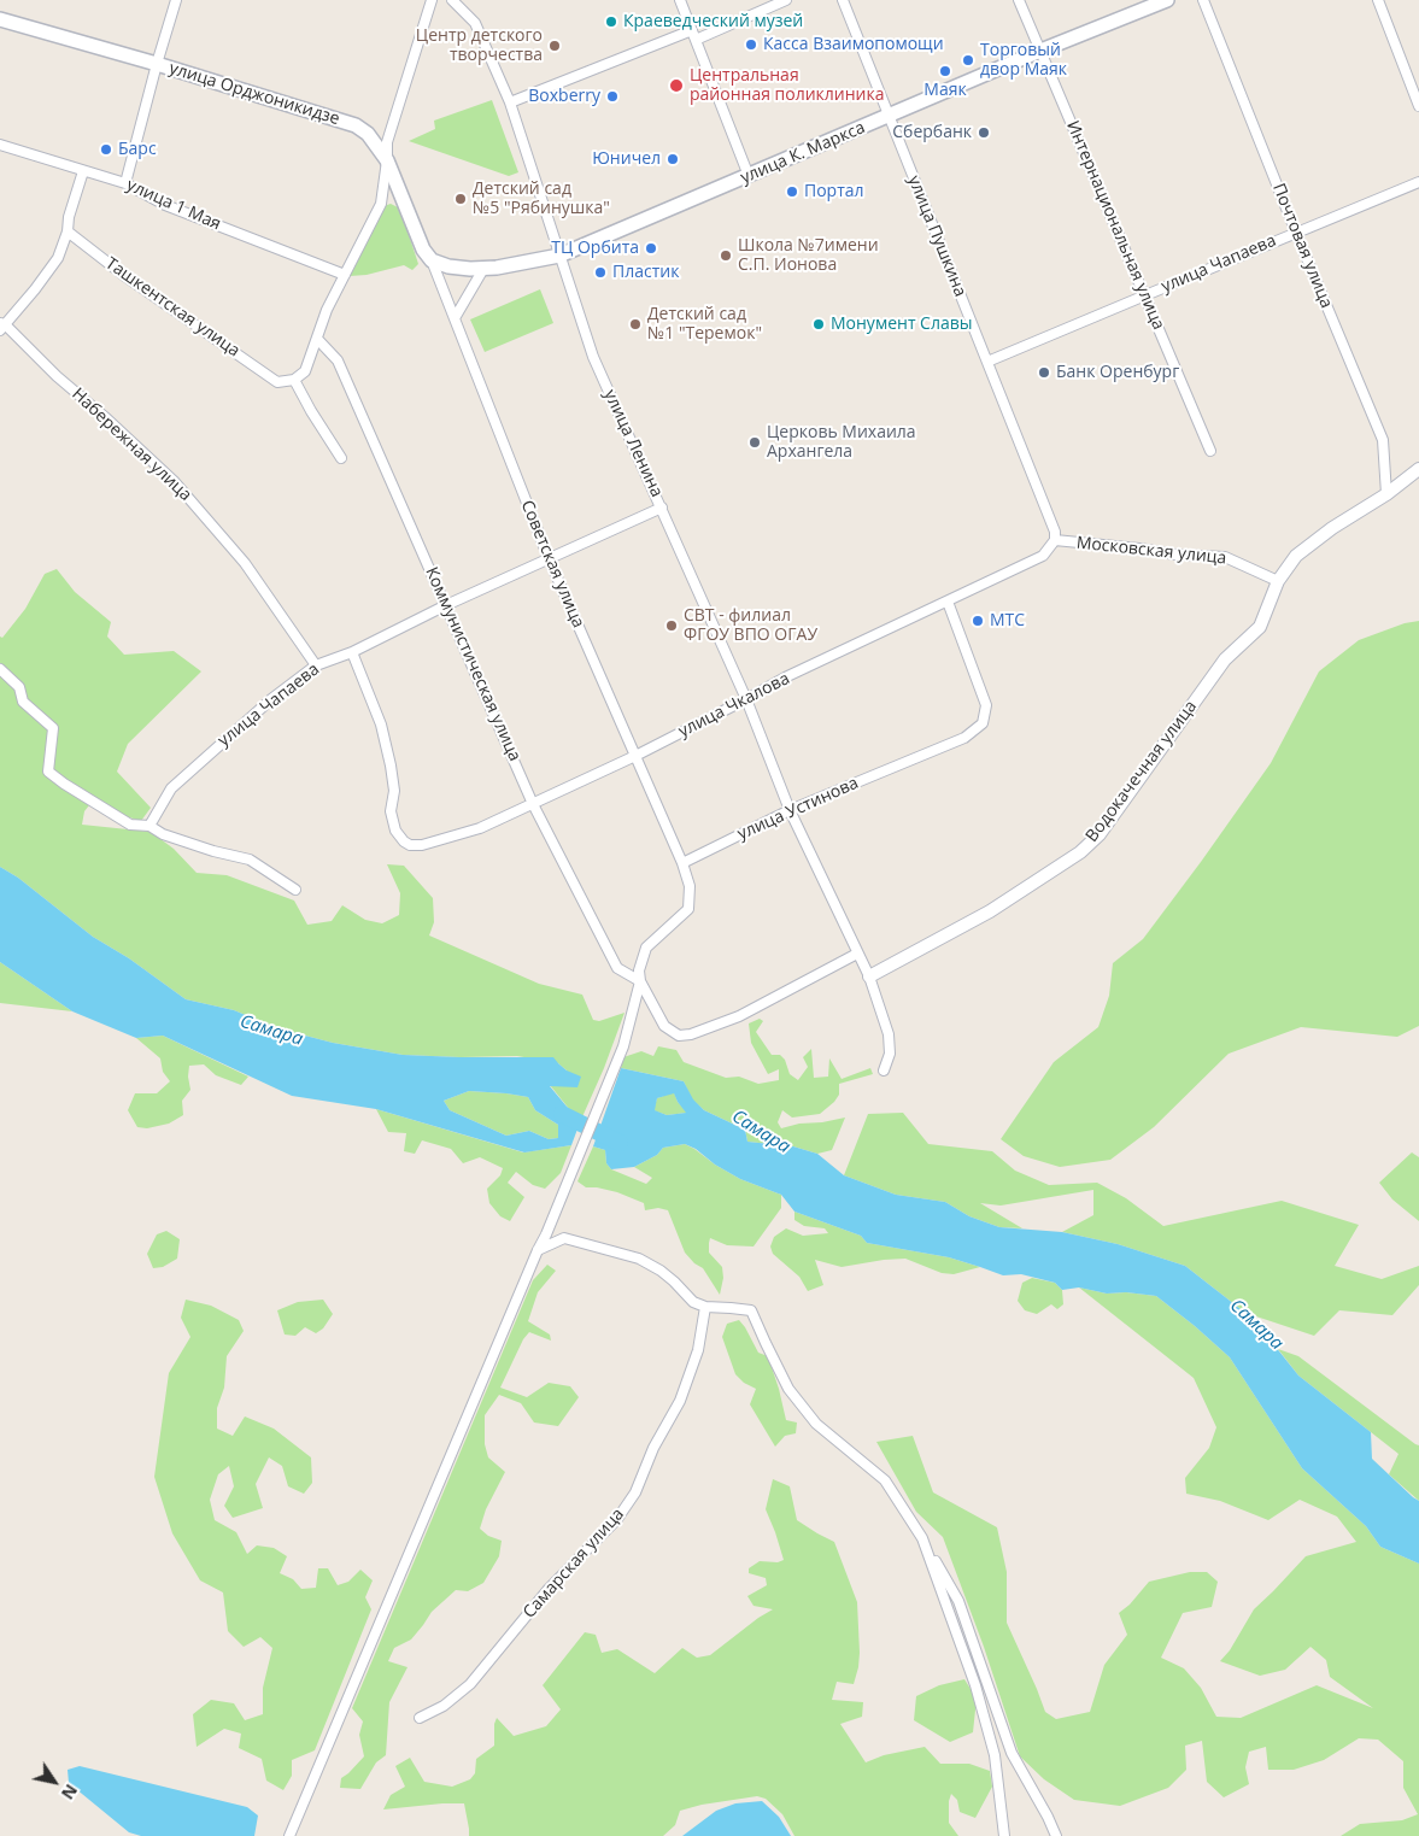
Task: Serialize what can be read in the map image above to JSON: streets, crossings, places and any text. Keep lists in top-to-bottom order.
{
  "streets": {
    "main road": ["улица Орджоникидзе", "улица К. Маркса"],
    "street": [
      "улица 1 Мая",
      "Интернациональная улица",
      "улица Пушкина",
      "Почтовая улица",
      "улица Чапаева",
      "Ташкентская улица",
      "улица Ленина",
      "Набережная улица",
      "Московская улица",
      "Советская улица",
      "Коммунистическая улица",
      "улица Чкалова",
      "Водокачечная улица",
      "улица Устинова",
      "Самарская улица"
    ]
  },
  "crossings": [
    ["улица Орджоникидзе", "улица К. Маркса"],
    ["улица Орджоникидзе", "Советская улица"],
    ["улица К. Маркса", "Интернациональная улица"],
    ["улица К. Маркса", "улица Пушкина"],
    ["улица К. Маркса", "улица Ленина"],
    ["улица К. Маркса", "Советская улица"],
    ["Интернациональная улица", "улица Чапаева"],
    ["улица Пушкина", "улица Чапаева"],
    ["улица Пушкина", "Московская улица"],
    ["улица Пушкина", "улица Чкалова"],
    ["Почтовая улица", "улица Чапаева"],
    ["улица Чапаева", "улица Ленина"],
    ["улица Чапаева", "Набережная улица"],
    ["улица Чапаева", "Советская улица"],
    ["улица Чапаева", "Коммунистическая улица"],
    ["улица Чапаева", "улица Чкалова"],
    ["улица Ленина", "улица Чкалова"],
    ["улица Ленина", "Водокачечная улица"],
    ["улица Ленина", "улица Устинова"],
    ["Московская улица", "улица Чкалова"],
    ["Московская улица", "Водокачечная улица"],
    ["Советская улица", "улица Чкалова"],
    ["Советская улица", "улица Устинова"],
    ["Коммунистическая улица", "улица Чкалова"],
    ["улица Чкалова", "улица Устинова"]
  ],
  "water": ["Самара"],
  "places": [
    "Краеведческий музей",
    "Касса Взаимопомощи",
    "Центр детского творчества",
    "Торговый двор Маяк",
    "Маяк",
    "Центральная районная поликлиника",
    "Boxberry",
    "Сбербанк",
    "Барс",
    "Юничел",
    "Портал",
    "Детский сад №5 \"Рябинушка\"",
    "ТЦ Орбита",
    "Школа №7имени С.П. Ионова",
    "Пластик",
    "Детский сад №1 \"Теремок\"",
    "Монумент Славы",
    "Банк Оренбург",
    "Церковь Михаила Архангела",
    "МТС",
    "СВТ - филиал ФГОУ ВПО ОГАУ"
  ],
  "north": "bottom right"
}
